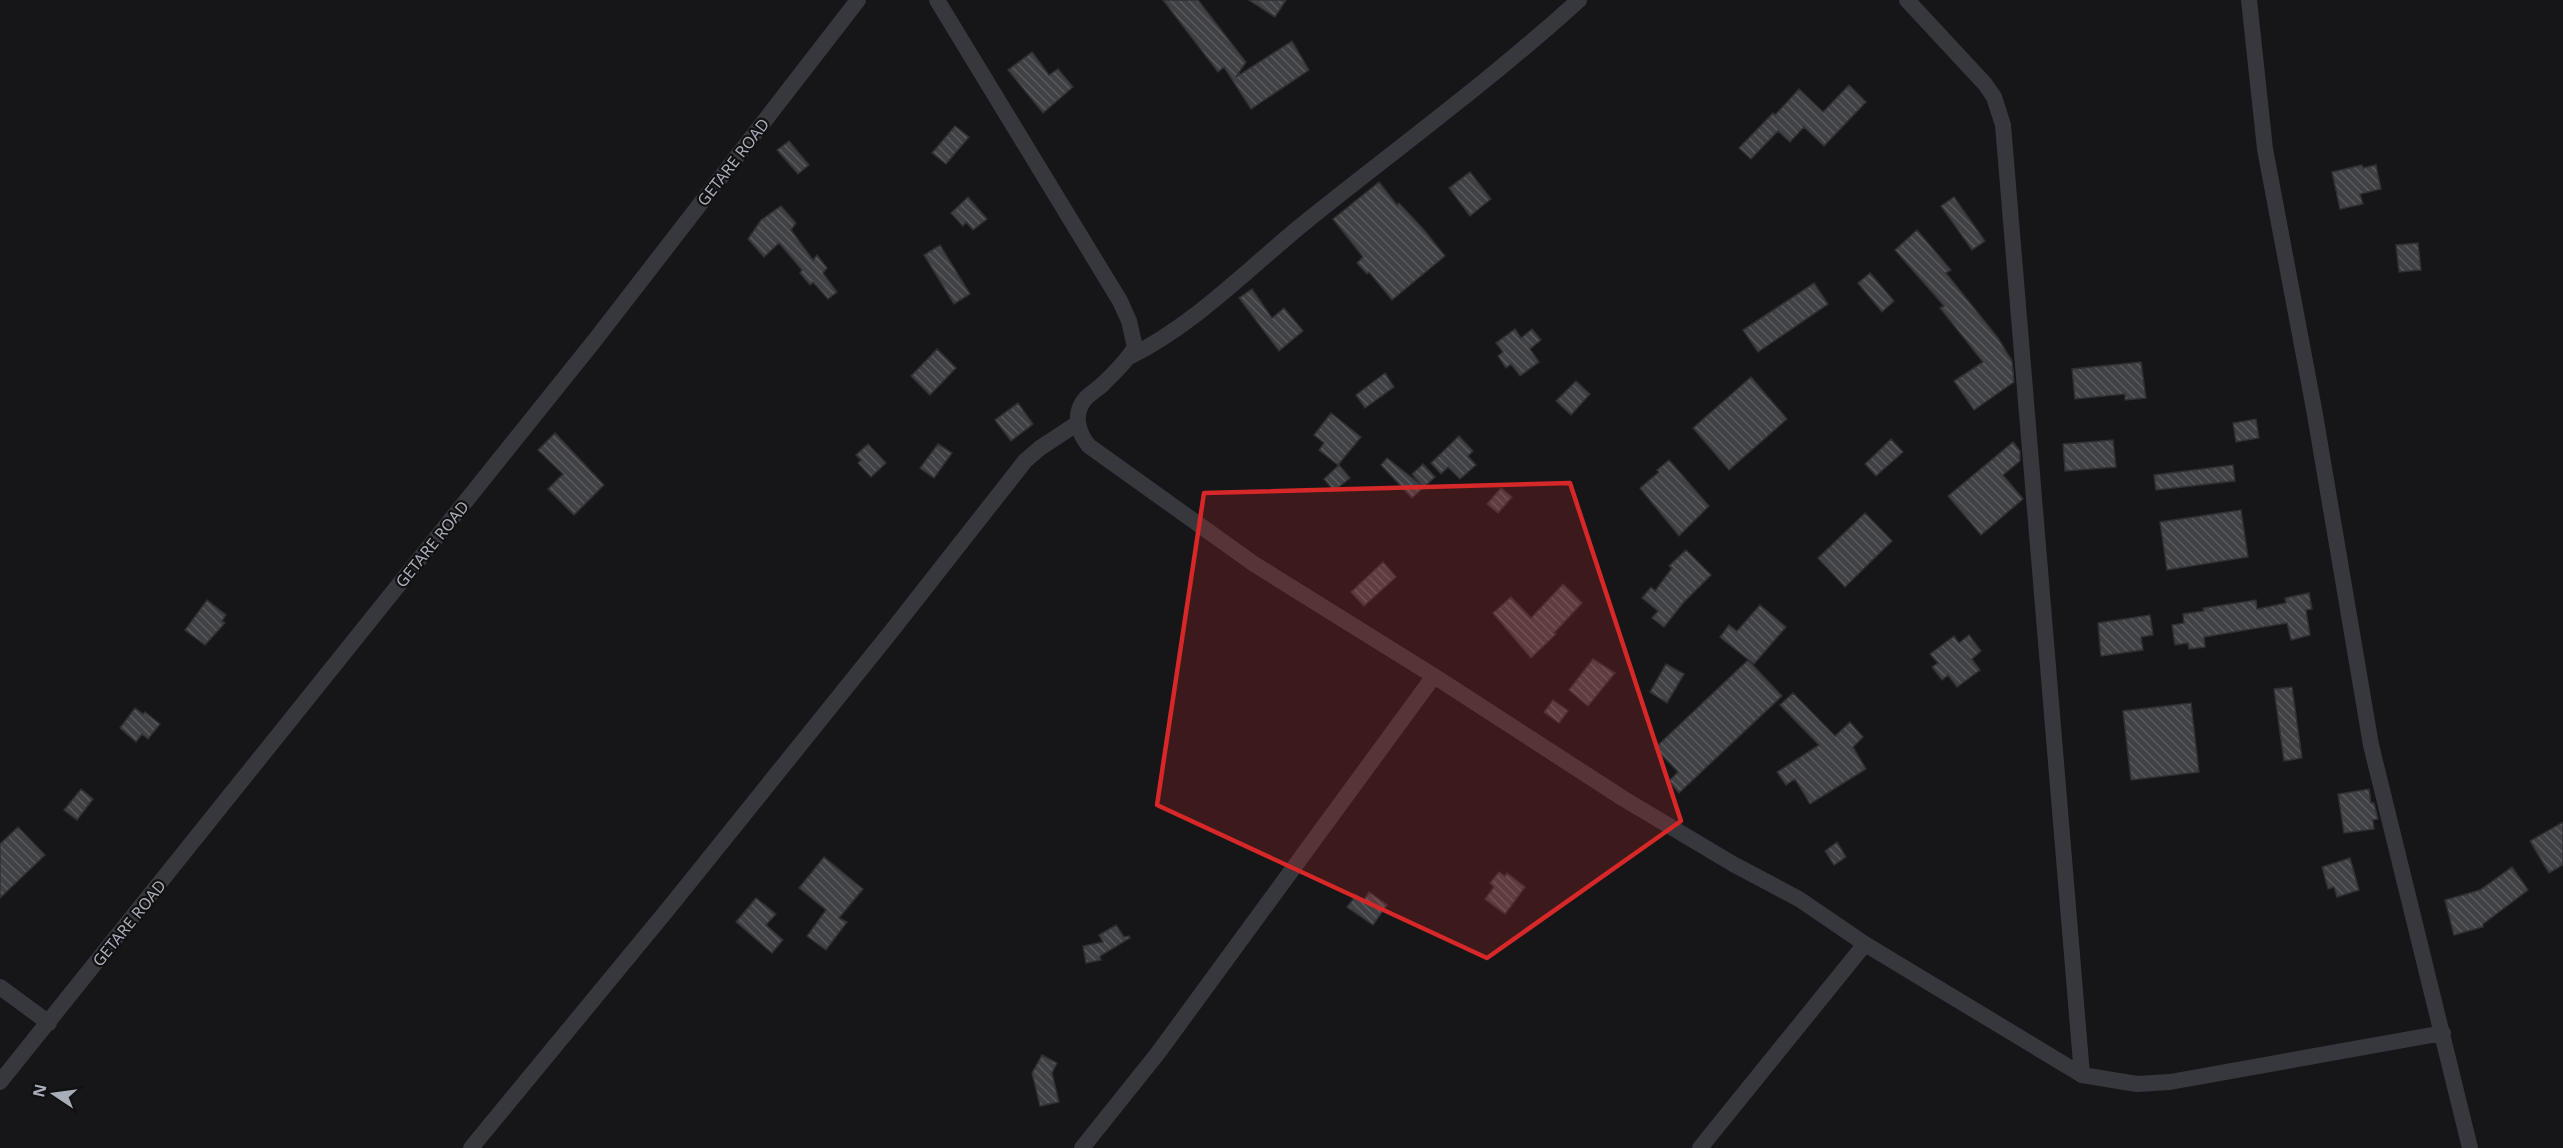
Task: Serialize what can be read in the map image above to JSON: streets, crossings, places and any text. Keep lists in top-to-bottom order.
{
  "streets": {
    "street": ["GETARE ROAD"]
  },
  "north": "left"
}
